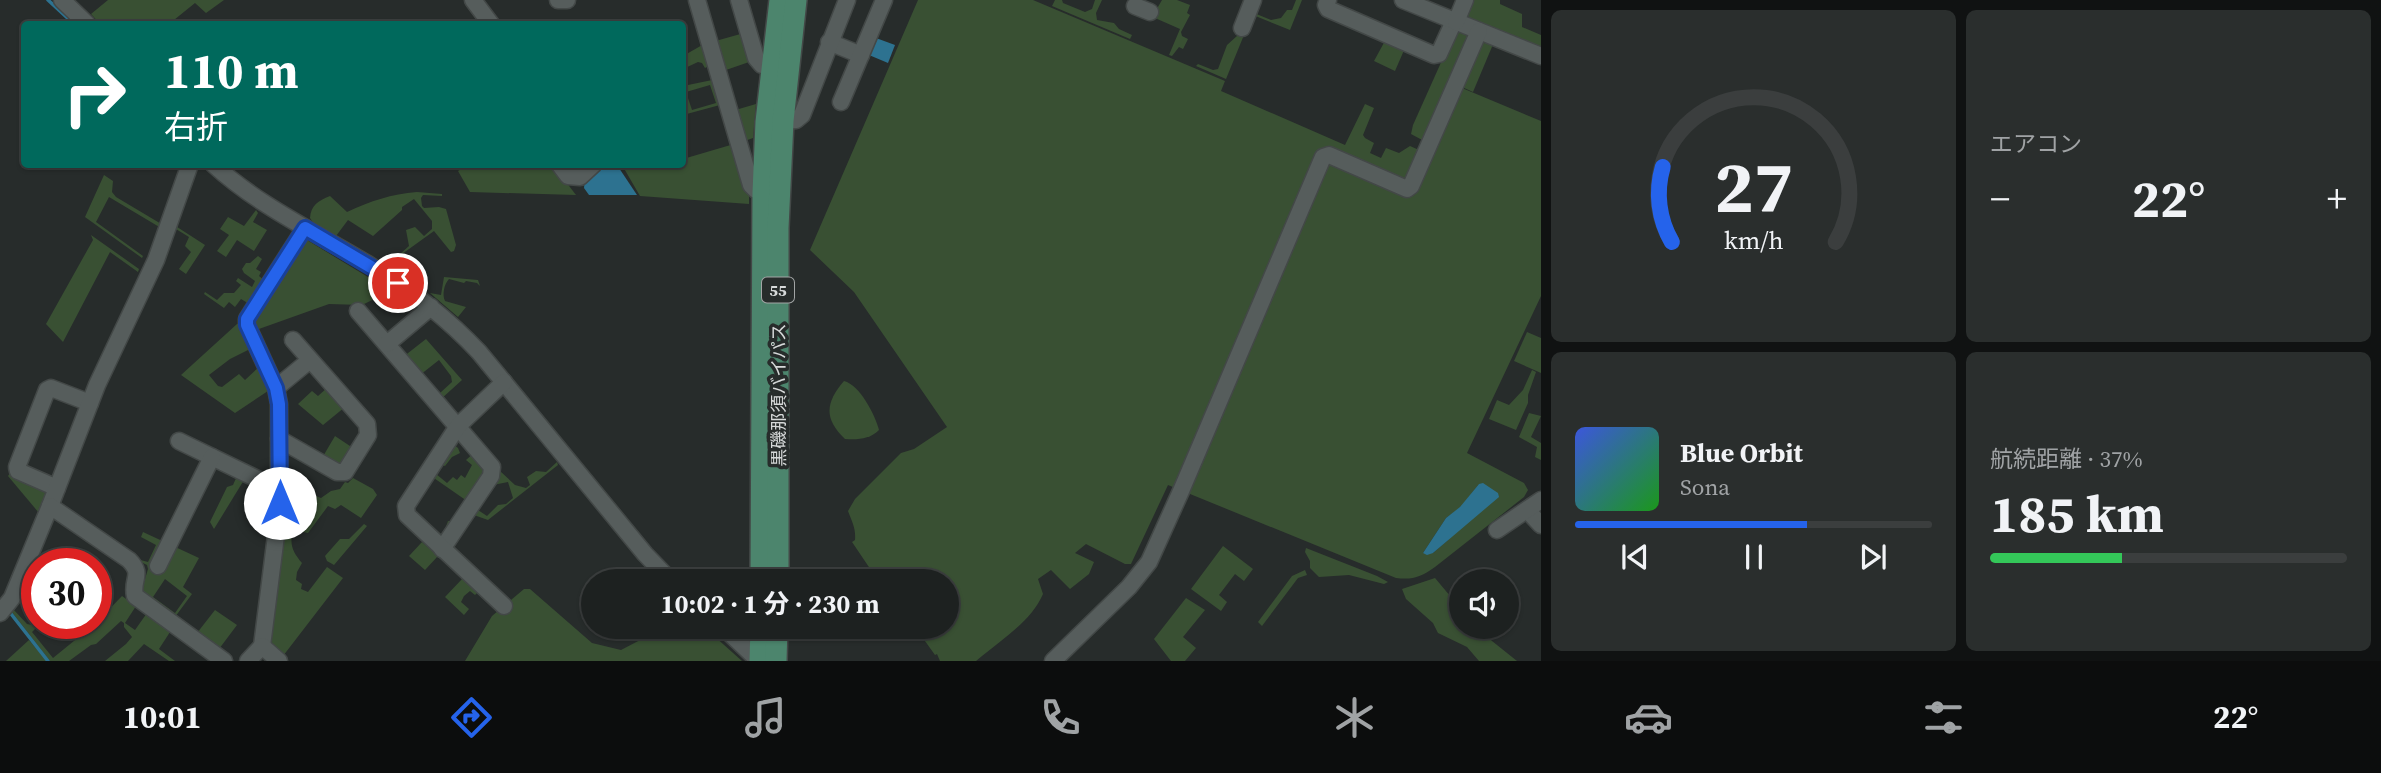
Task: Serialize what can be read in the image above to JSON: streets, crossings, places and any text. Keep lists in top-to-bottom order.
{
  "streets": {
    "main road": ["55", "黒磯那須バイパス"]
  },
  "page": {
    "tile": [
      "エアコン",
      ["航続距離 · 37%", "185 km"]
    ],
    "turn": ["110 m", "右折"],
    "heat": ["−", "22°", "+"],
    "song": ["Blue Orbit", "Sona"],
    "limit": "30",
    "trip": "10:02 · 1 分 · 230 m",
    "tabs": ["10:01", "22°"],
    "gauge": ["27", "km/h"]
  }
}
